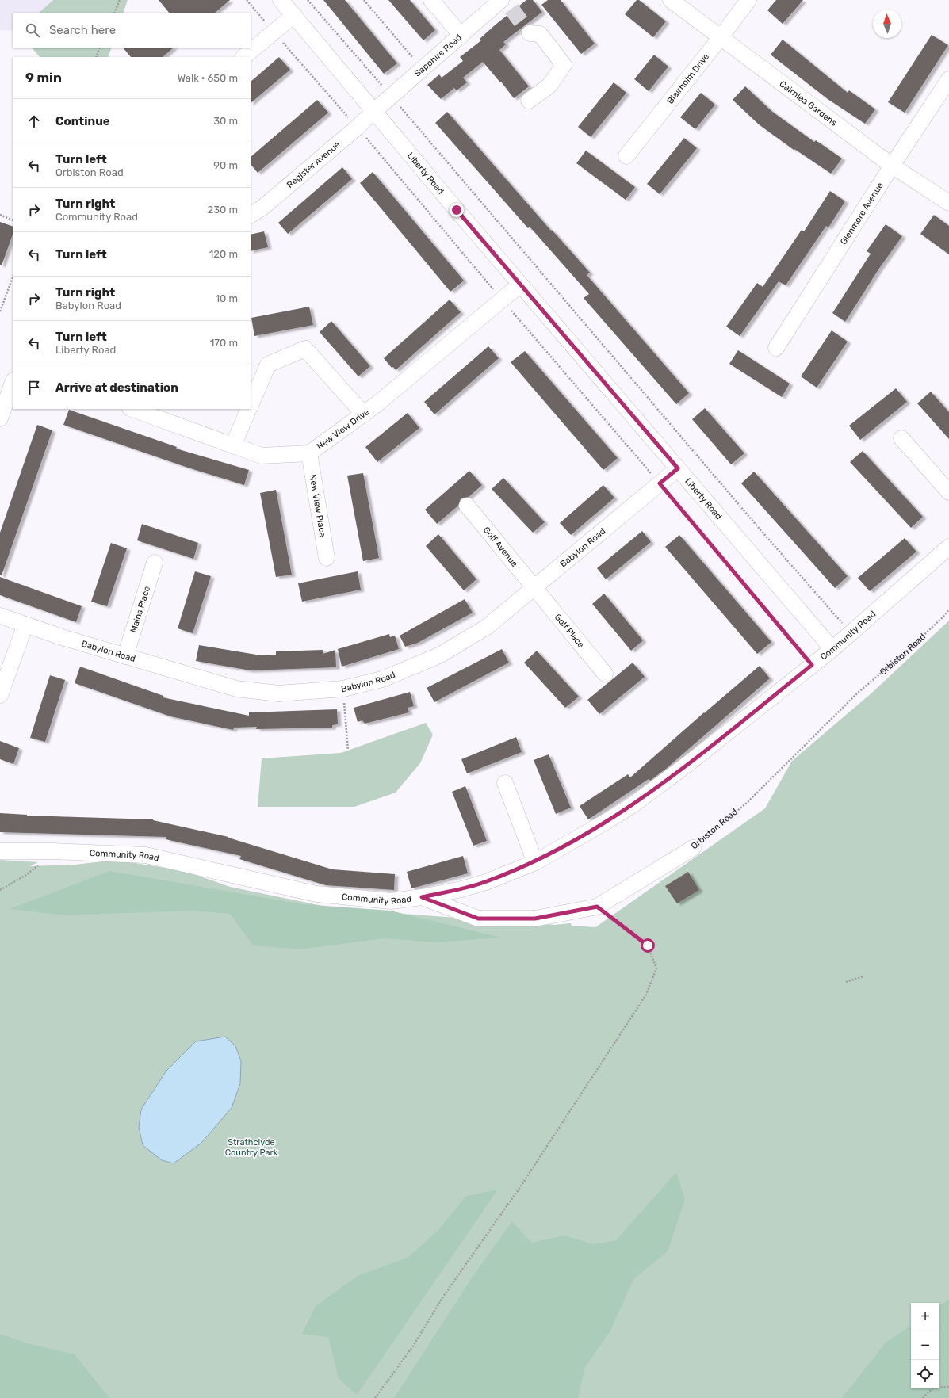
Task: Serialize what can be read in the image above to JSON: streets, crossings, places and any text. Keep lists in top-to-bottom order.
{
  "streets": {
    "street": [
      "Sapphire Road",
      "Blairholm Drive",
      "Cairnlea Gardens",
      "Register Avenue",
      "Liberty Road",
      "Glenmore Avenue",
      "New View Drive",
      "New View Place",
      "Golf Avenue",
      "Babylon Road",
      "Mains Place",
      "Golf Place",
      "Community Road",
      "Orbiston Road"
    ]
  },
  "crossings": [
    ["Sapphire Road", "Register Avenue"],
    ["Sapphire Road", "Liberty Road"],
    ["Blairholm Drive", "Cairnlea Gardens"],
    ["Cairnlea Gardens", "Glenmore Avenue"],
    ["Register Avenue", "Liberty Road"],
    ["Liberty Road", "New View Drive"],
    ["Liberty Road", "Babylon Road"],
    ["Liberty Road", "Community Road"],
    ["New View Drive", "New View Place"],
    ["Golf Avenue", "Babylon Road"],
    ["Golf Avenue", "Golf Place"],
    ["Babylon Road", "Mains Place"],
    ["Babylon Road", "Golf Place"],
    ["Community Road", "Orbiston Road"]
  ],
  "parks": ["Strathclyde Country Park"],
  "north": "top",
  "page": {
    "search": "Search here",
    "heading": ["9 min", "Walk · 650 m"],
    "list": [
      ["Continue", "30 m"],
      ["Turn left", "Orbiston Road", "90 m"],
      ["Turn right", "Community Road", "230 m"],
      ["Turn left", "120 m"],
      ["Turn right", "Babylon Road", "10 m"],
      ["Turn left", "Liberty Road", "170 m"],
      "Arrive at destination"
    ],
    "map_buttons": ["+", "−"]
  }
}
